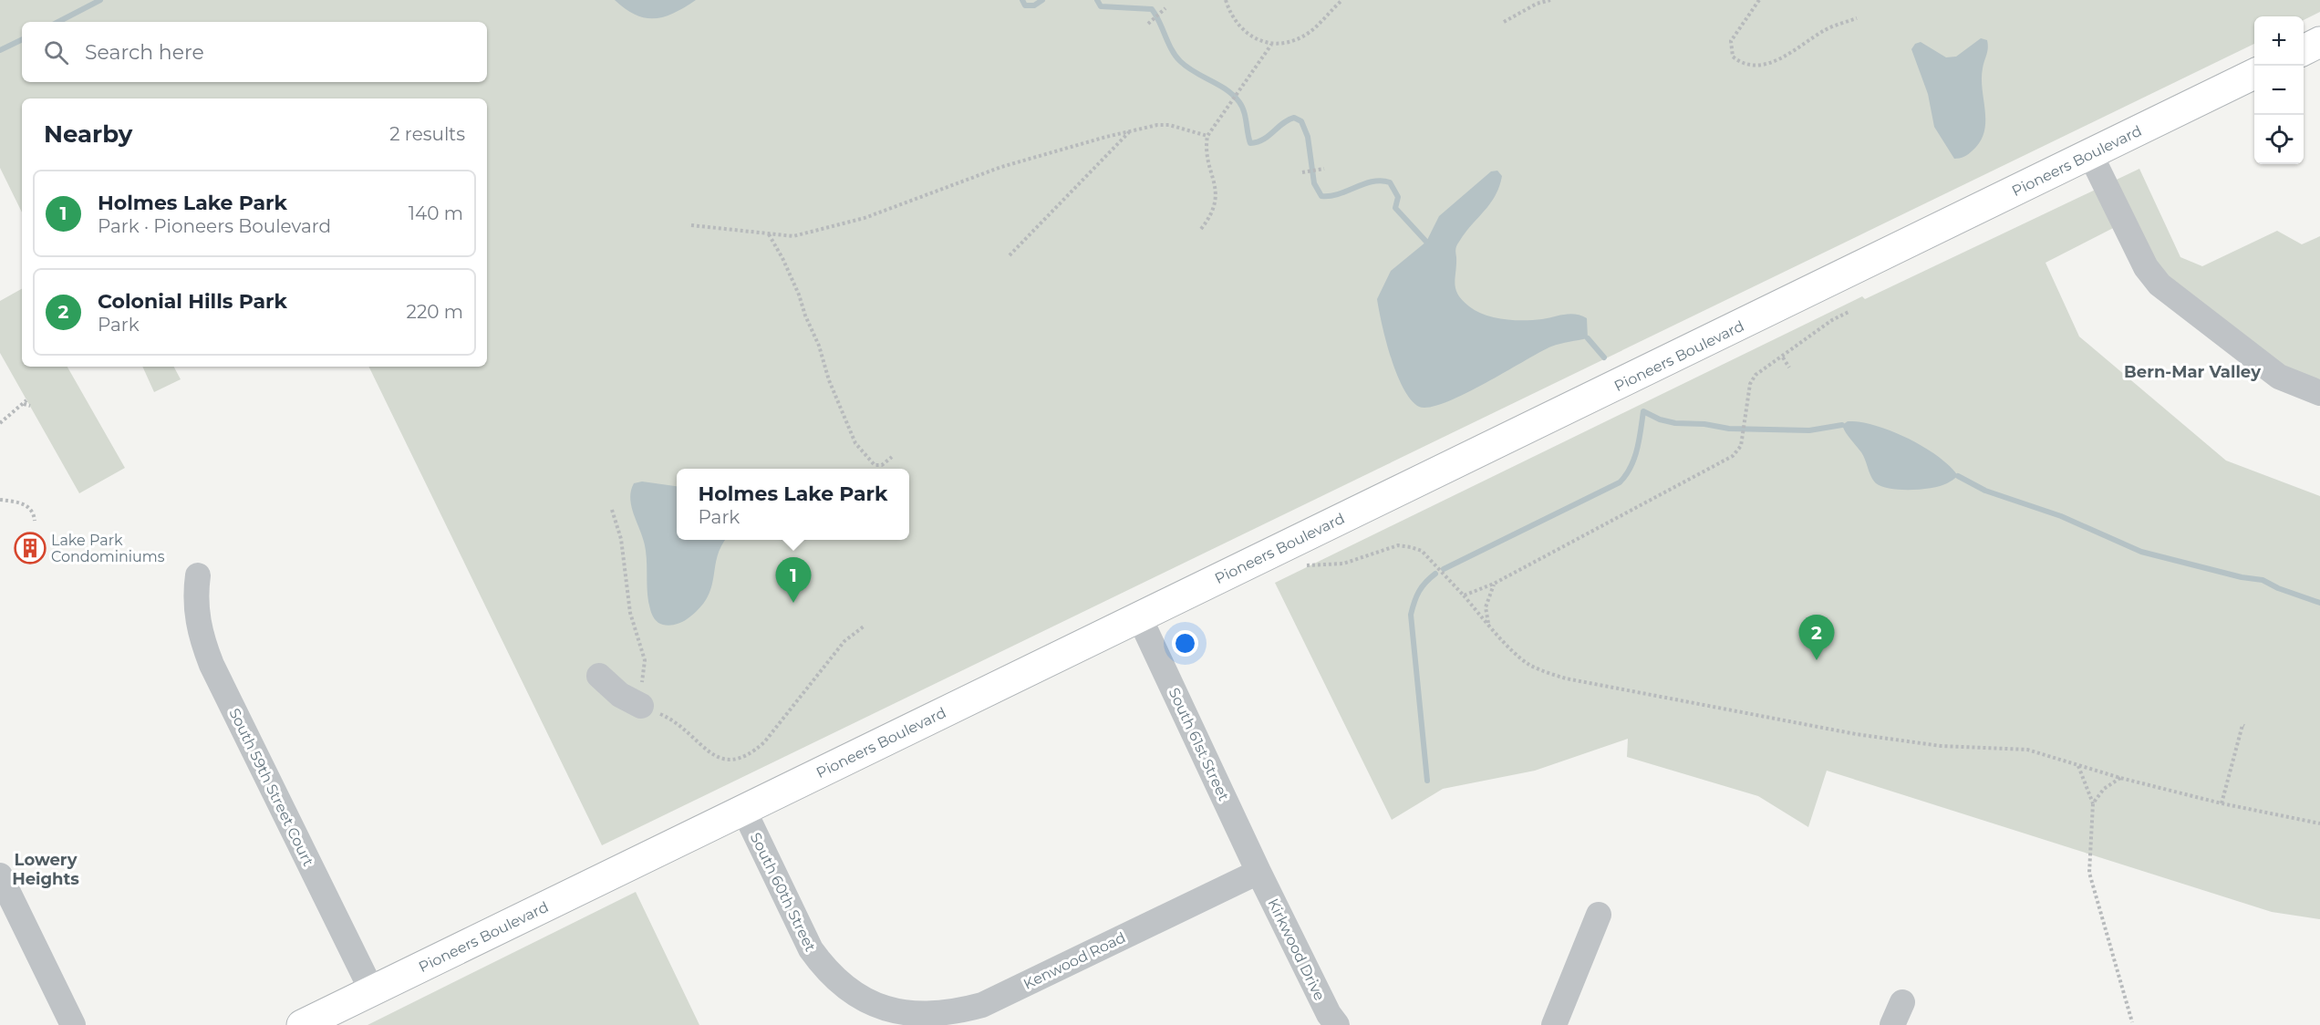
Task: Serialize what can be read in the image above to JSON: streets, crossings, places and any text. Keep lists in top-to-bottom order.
{
  "streets": {
    "main road": ["Pioneers Boulevard"],
    "street": [
      "South 61st Street",
      "South 59th Street Court",
      "South 60th Street",
      "Kirkwood Drive",
      "Kenwood Road"
    ]
  },
  "crossings": [
    ["Pioneers Boulevard", "South 61st Street"],
    ["Pioneers Boulevard", "South 59th Street Court"],
    ["Pioneers Boulevard", "South 60th Street"],
    ["South 61st Street", "Kirkwood Drive"],
    ["South 61st Street", "Kenwood Road"],
    ["South 60th Street", "Kenwood Road"],
    ["Kirkwood Drive", "Kenwood Road"]
  ],
  "districts": ["Bern-Mar Valley", "Lowery Heights"],
  "places": {
    "building": ["Lake Park Condominiums"]
  },
  "page": {
    "map_buttons": ["+", "−"],
    "search": "Search here",
    "heading": ["Nearby", "2 results"],
    "list": [
      {
        "mark": "1",
        "name": "Holmes Lake Park",
        "note": "Park · Pioneers Boulevard",
        "value": "140 m"
      },
      {
        "mark": "2",
        "name": "Colonial Hills Park",
        "note": "Park",
        "value": "220 m"
      }
    ],
    "popup": ["Holmes Lake Park", "Park"],
    "pins": ["1", "2"]
  }
}
